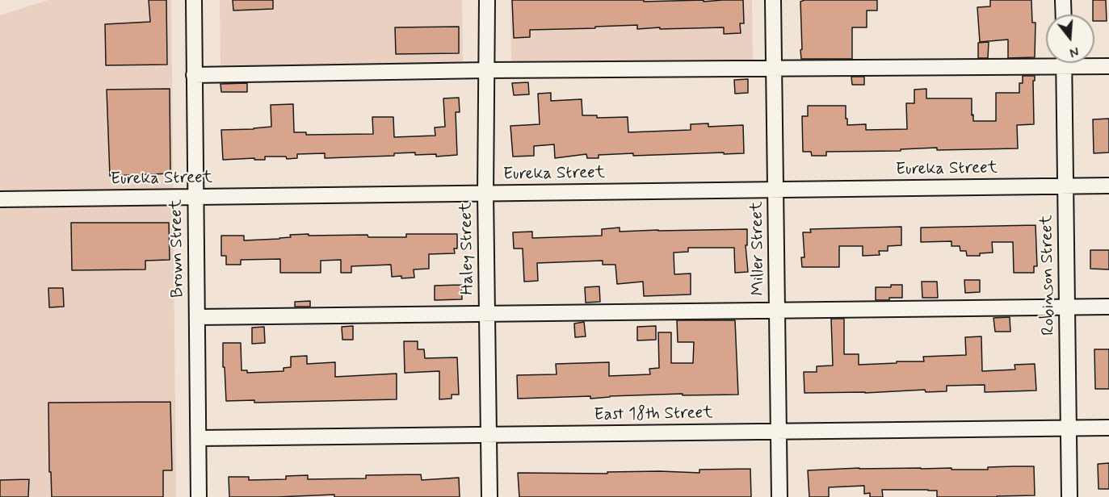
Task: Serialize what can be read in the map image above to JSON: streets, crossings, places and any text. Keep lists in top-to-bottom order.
{
  "streets": {
    "street": [
      "Eureka Street",
      "Brown Street",
      "Haley Street",
      "Miller Street",
      "Robinson Street",
      "East 18th Street"
    ]
  },
  "crossings": [
    ["Eureka Street", "Brown Street"],
    ["Eureka Street", "Haley Street"],
    ["Eureka Street", "Miller Street"],
    ["Eureka Street", "Robinson Street"],
    ["Brown Street", "East 18th Street"],
    ["Haley Street", "East 18th Street"],
    ["Miller Street", "East 18th Street"],
    ["Robinson Street", "East 18th Street"]
  ],
  "north": "bottom"
}
